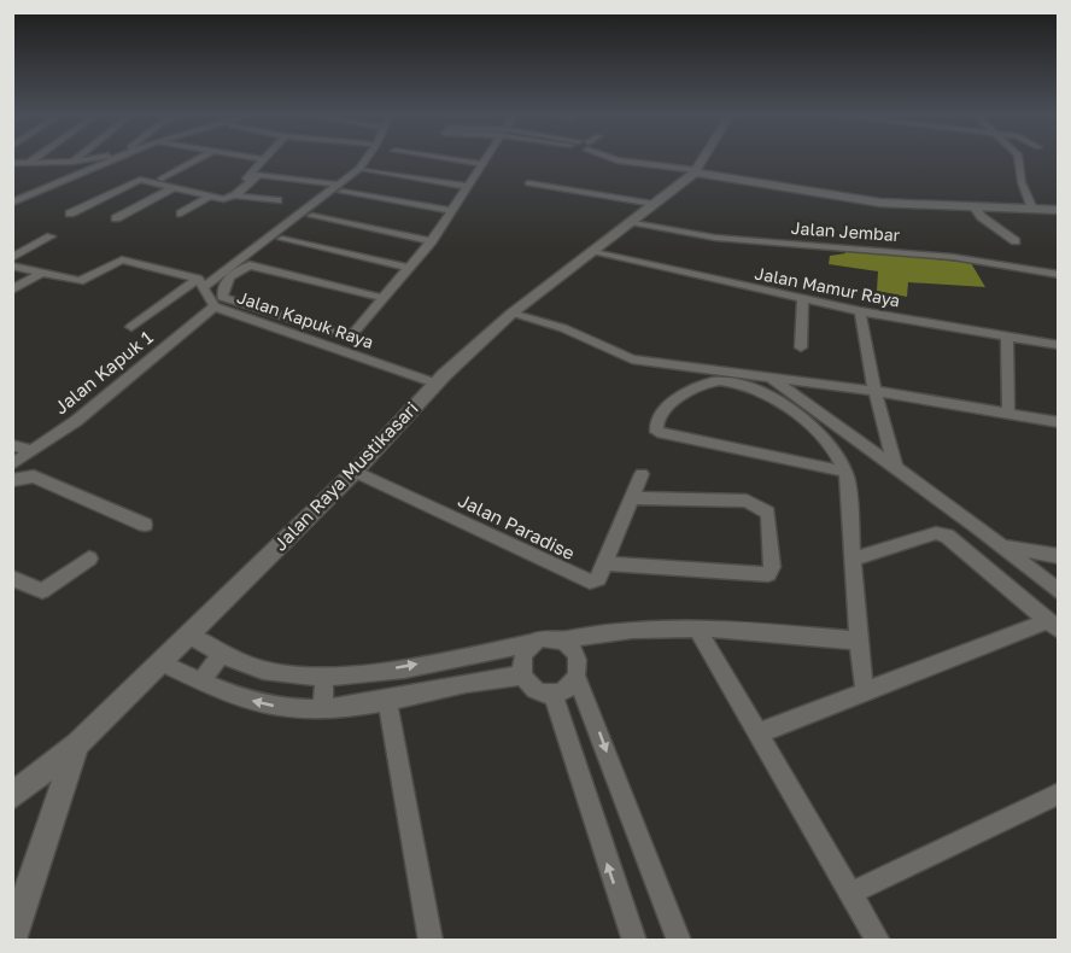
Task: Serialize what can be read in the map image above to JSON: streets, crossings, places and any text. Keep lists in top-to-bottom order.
{
  "streets": {
    "main road": ["Jalan Raya Mustikasari"],
    "street": [
      "Jalan Jembar",
      "Jalan Mamur Raya",
      "Jalan Kapuk Raya",
      "Jalan Kapuk 1",
      "Jalan Paradise"
    ]
  },
  "crossings": [
    ["Jalan Jembar", "Jalan Raya Mustikasari"],
    ["Jalan Mamur Raya", "Jalan Raya Mustikasari"],
    ["Jalan Kapuk Raya", "Jalan Kapuk 1"],
    ["Jalan Kapuk Raya", "Jalan Raya Mustikasari"],
    ["Jalan Raya Mustikasari", "Jalan Paradise"]
  ]
}
